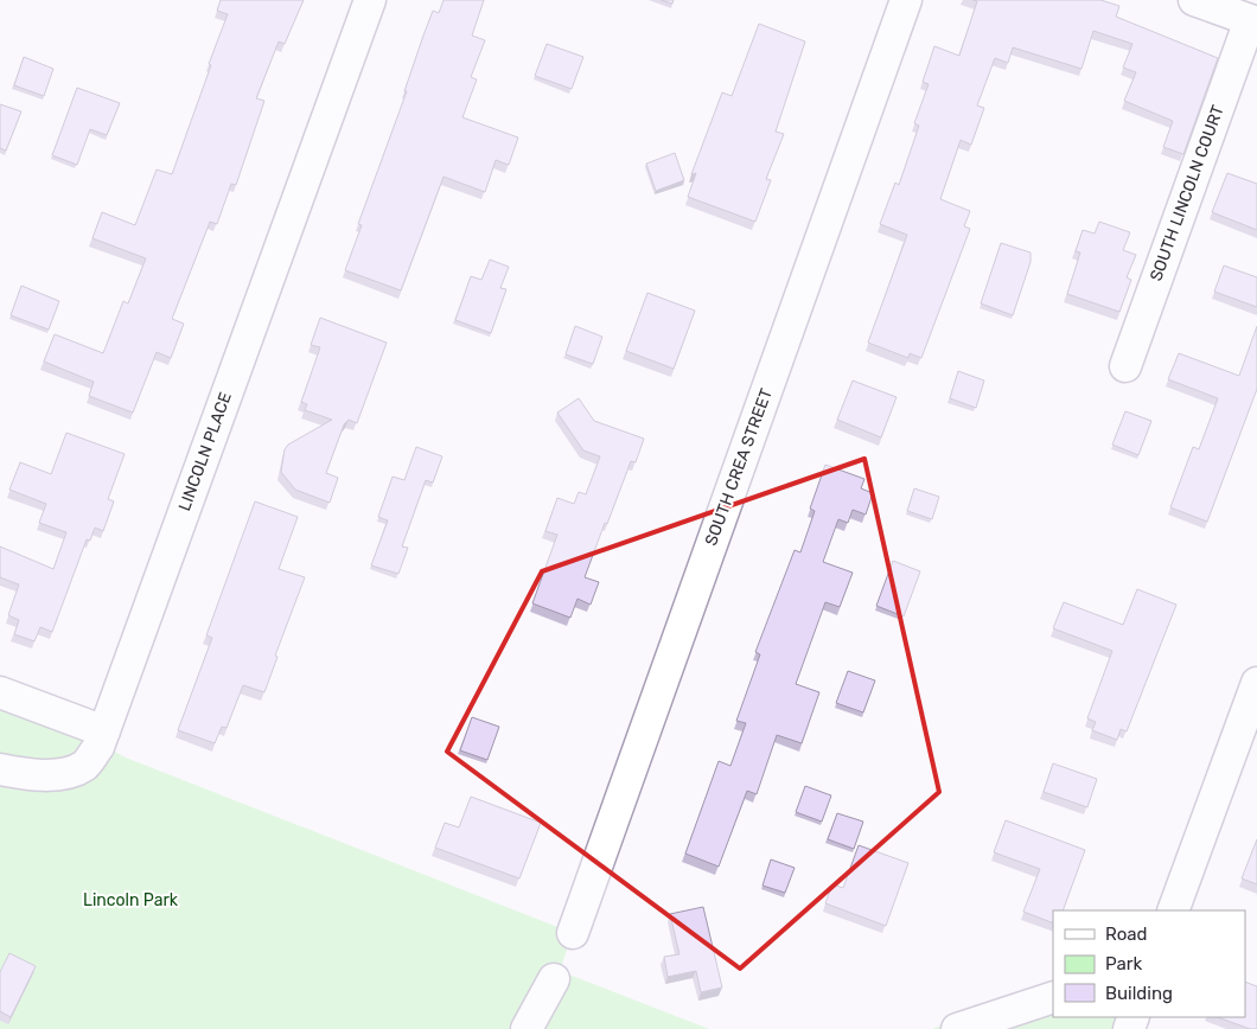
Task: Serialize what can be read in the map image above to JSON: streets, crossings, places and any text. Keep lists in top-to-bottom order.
{
  "streets": {
    "street": ["SOUTH LINCOLN COURT", "LINCOLN PLACE", "SOUTH CREA STREET"]
  },
  "parks": ["Lincoln Park"],
  "legend": ["Road", "Park", "Building"]
}
